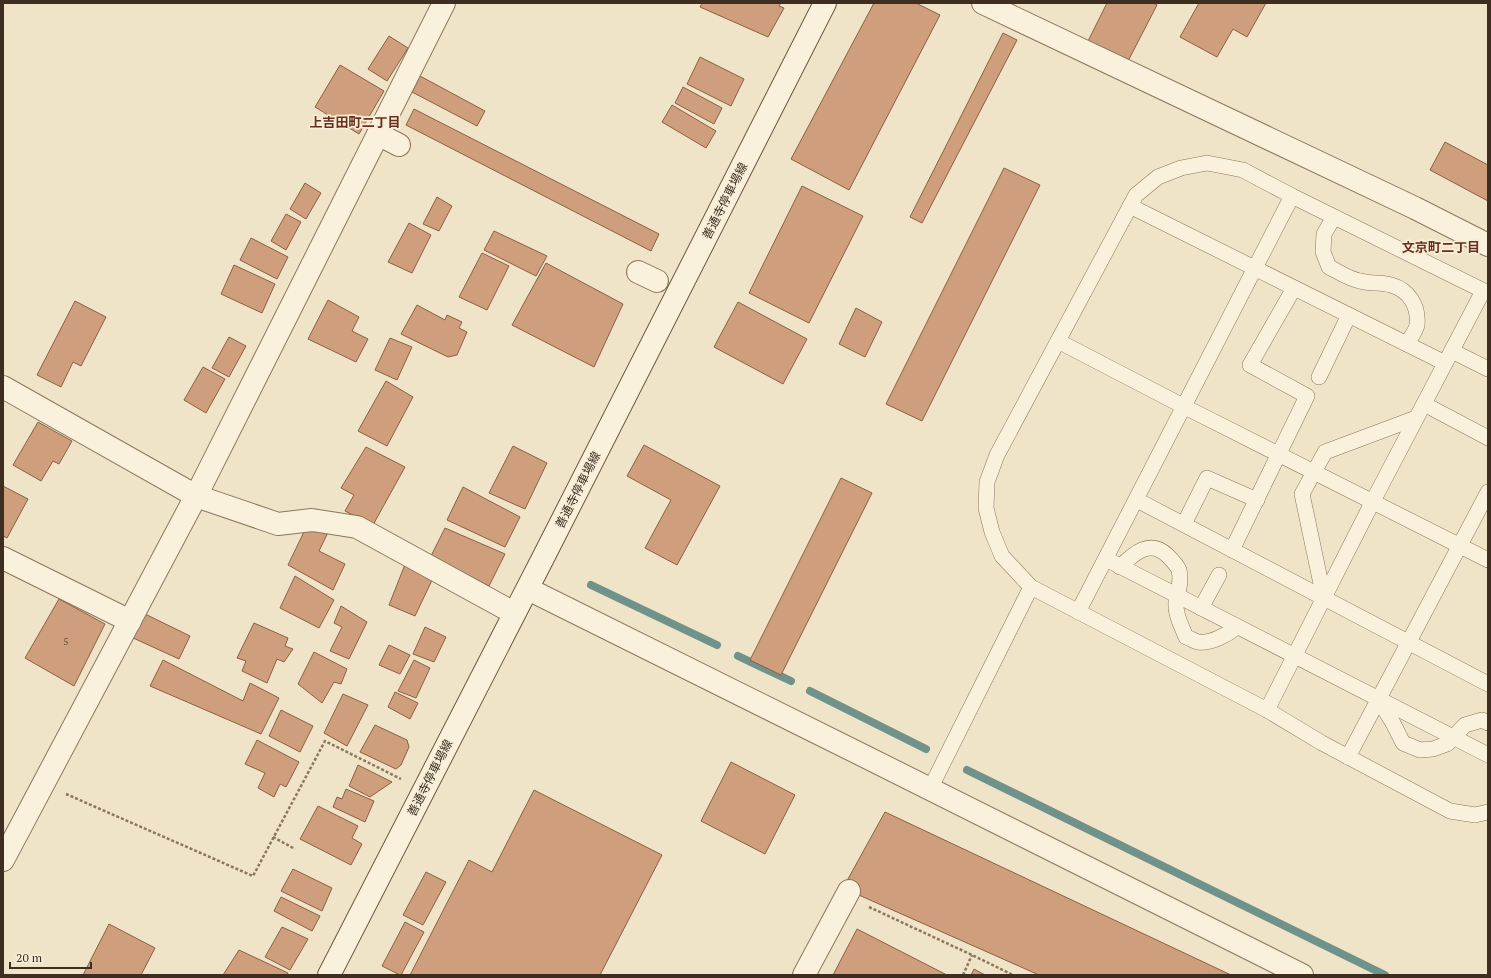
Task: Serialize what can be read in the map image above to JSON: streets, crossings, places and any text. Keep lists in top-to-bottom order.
{
  "streets": {
    "street": ["善通寺停車場線"]
  },
  "districts": ["上吉田町二丁目", "文京町二丁目"],
  "house_numbers": ["5"],
  "scale_bar": "20 m"
}
